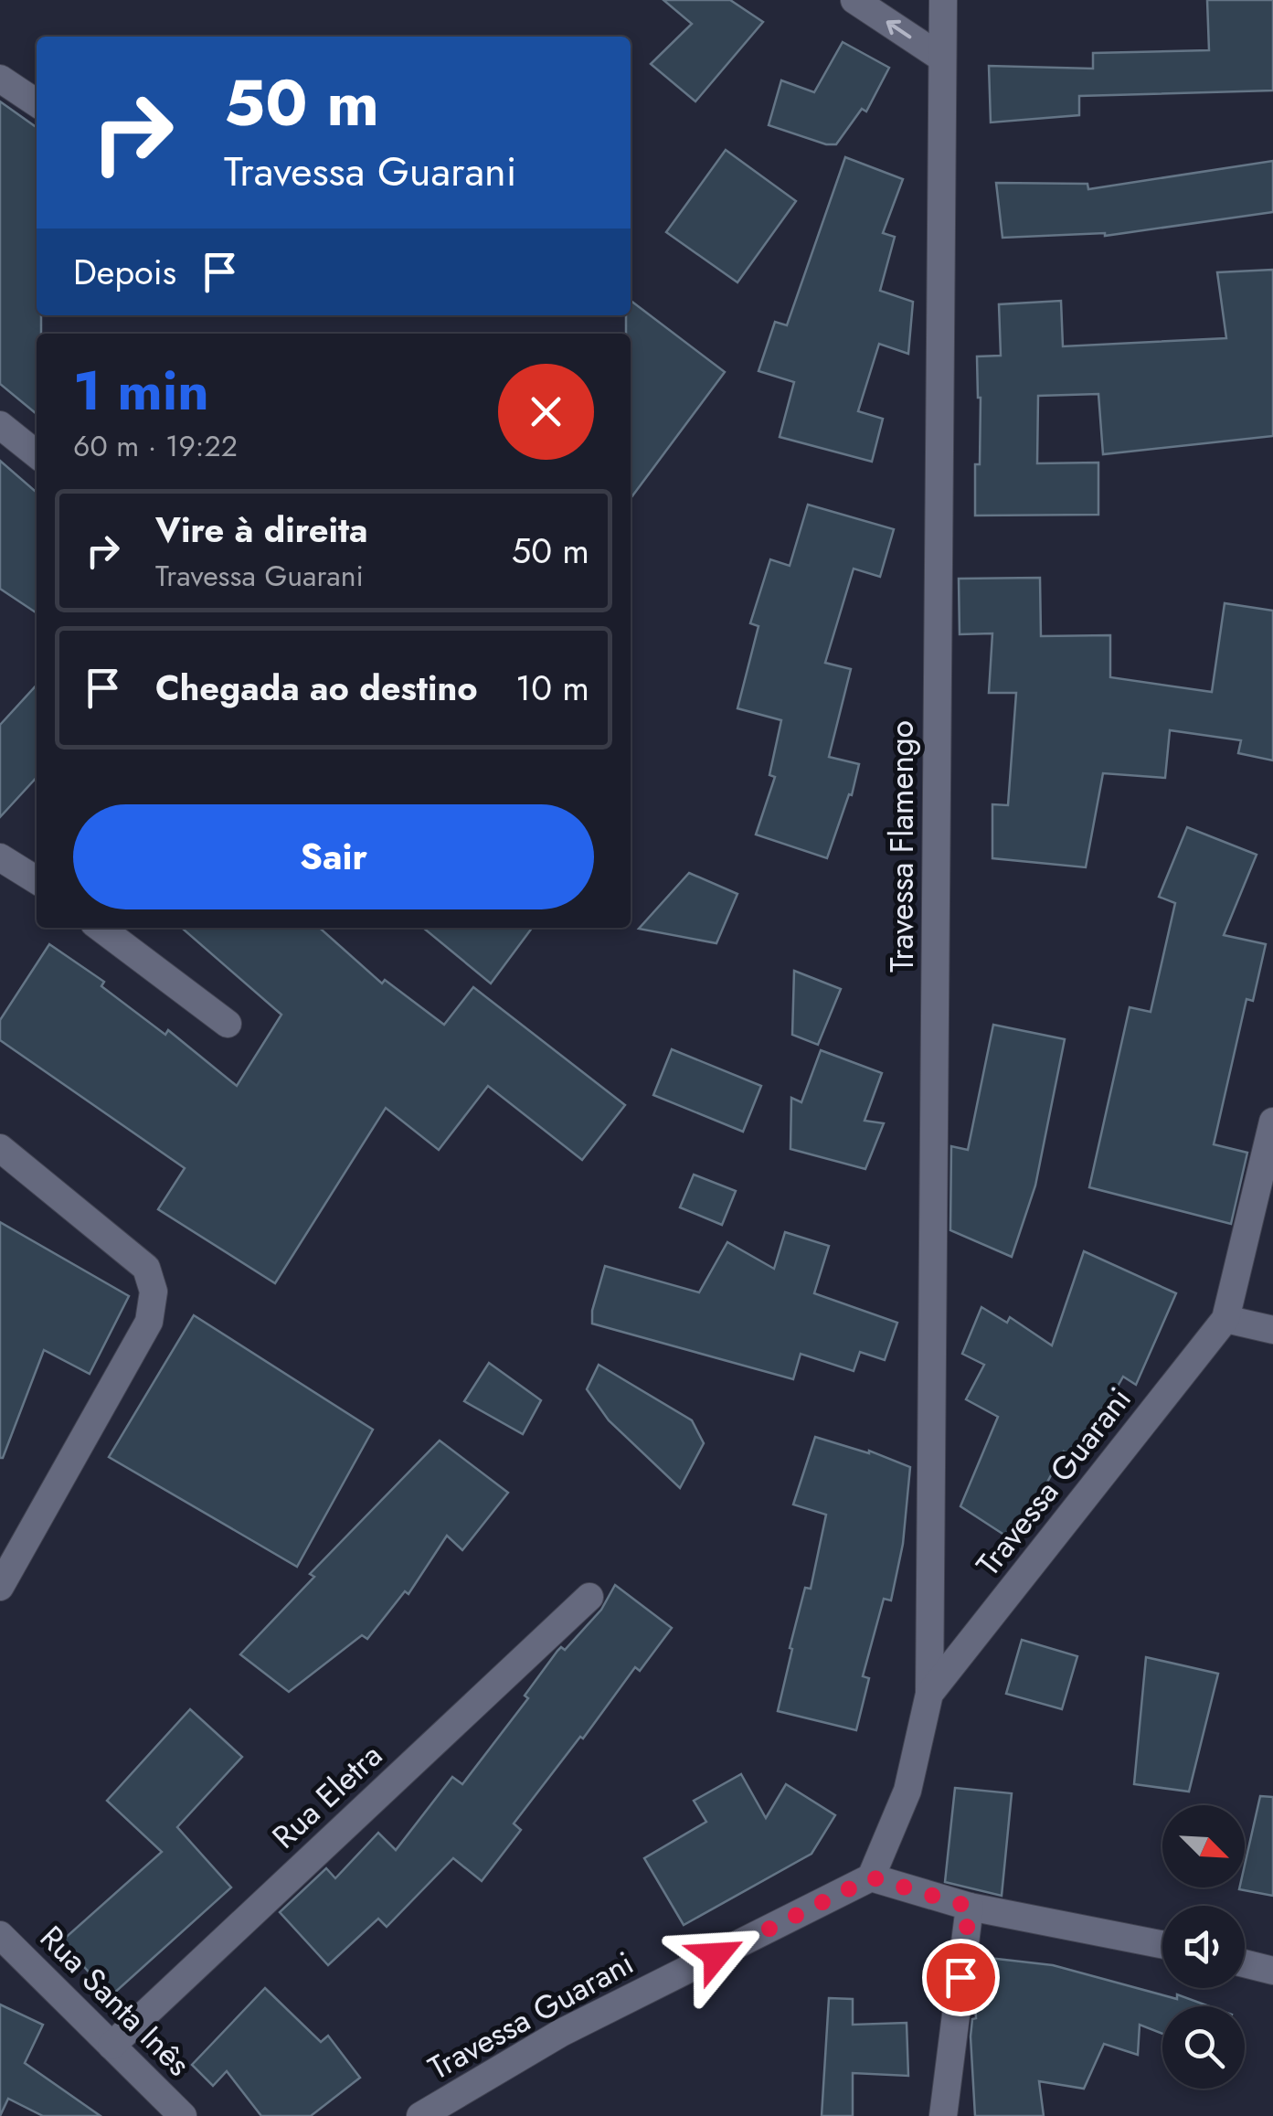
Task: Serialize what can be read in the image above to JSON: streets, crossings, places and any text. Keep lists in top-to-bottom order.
{
  "streets": {
    "street": [
      "Travessa Flamengo",
      "Travessa Guarani",
      "Rua Eletra",
      "Rua Santa Inês"
    ]
  },
  "crossings": [
    ["Travessa Flamengo", "Travessa Guarani"],
    ["Rua Eletra", "Rua Santa Inês"]
  ],
  "north": "bottom right",
  "page": {
    "turn": ["50 m", "Travessa Guarani"],
    "then": "Depois",
    "heading": ["1 min", "60 m · 19:22"],
    "list": [
      {
        "name": "Vire à direita",
        "note": "Travessa Guarani",
        "value": "50 m"
      },
      {
        "name": "Chegada ao destino",
        "value": "10 m"
      }
    ],
    "buttons": "Sair"
  }
}
